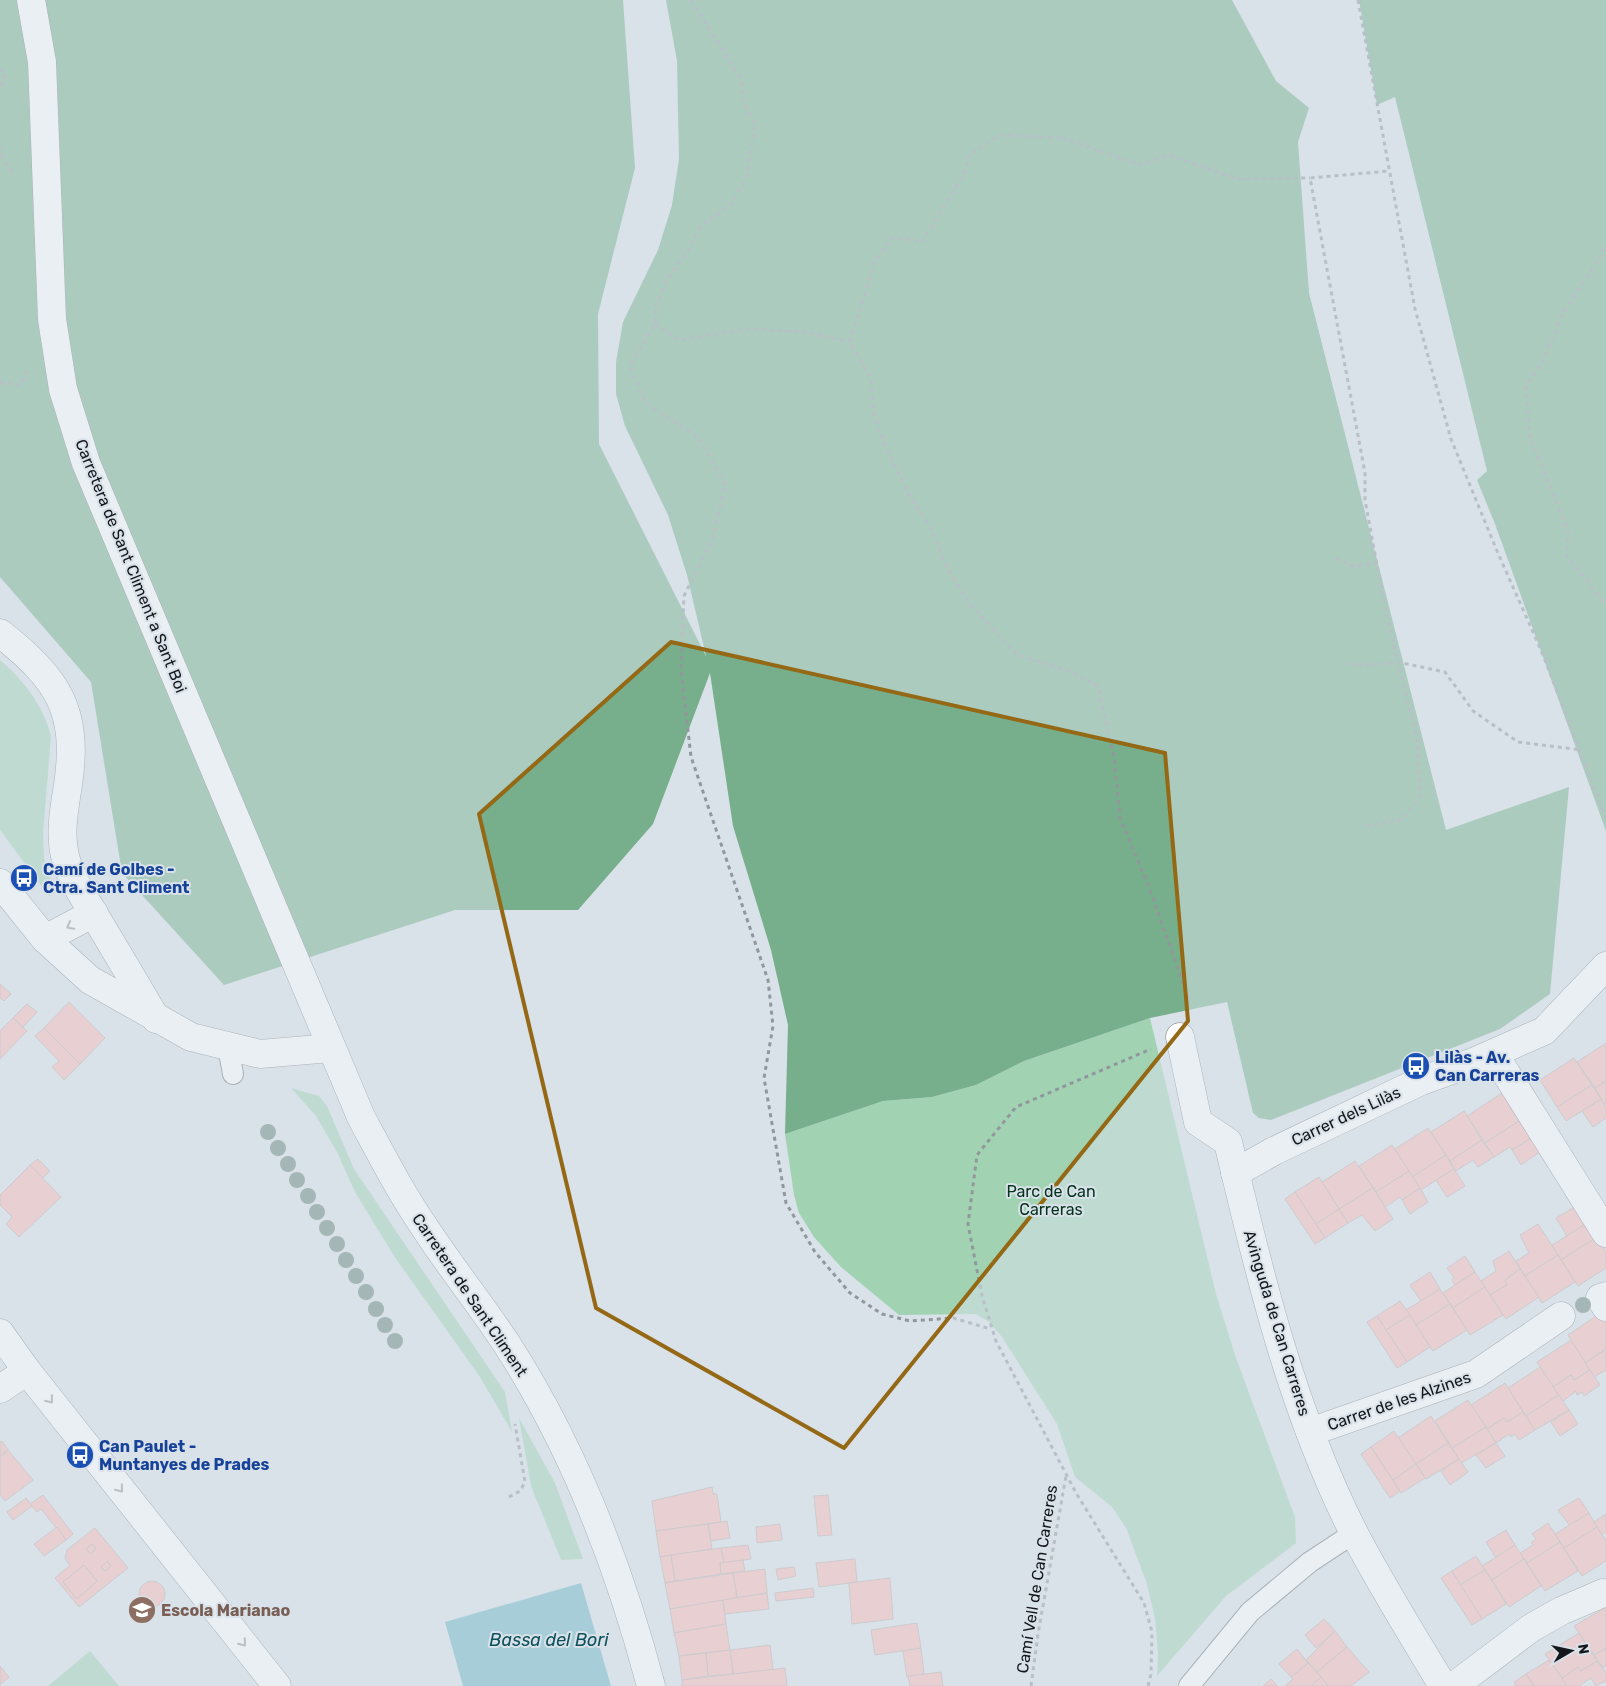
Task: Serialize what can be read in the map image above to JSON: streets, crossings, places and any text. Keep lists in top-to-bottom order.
{
  "streets": {
    "street": [
      "Carretera de Sant Climent a Sant Boi",
      "Carrer dels Lilàs",
      "Carretera de Sant Climent",
      "Avinguda de Can Carreres",
      "Carrer de les Alzines"
    ],
    "path": ["Camí Vell de Can Carreres"]
  },
  "crossings": [
    ["Carretera de Sant Climent a Sant Boi", "Carretera de Sant Climent"],
    ["Carrer dels Lilàs", "Avinguda de Can Carreres"],
    ["Avinguda de Can Carreres", "Carrer de les Alzines"]
  ],
  "water": ["Bassa del Bori"],
  "parks": ["Parc de Can Carreras"],
  "places": {
    "bus stop": ["Camí de Golbes - Ctra. Sant Climent", "Lilàs - Av. Can Carreras", "Can Paulet - Muntanyes de Prades"],
    "school or university": ["Escola Marianao"]
  },
  "north": "right"
}
